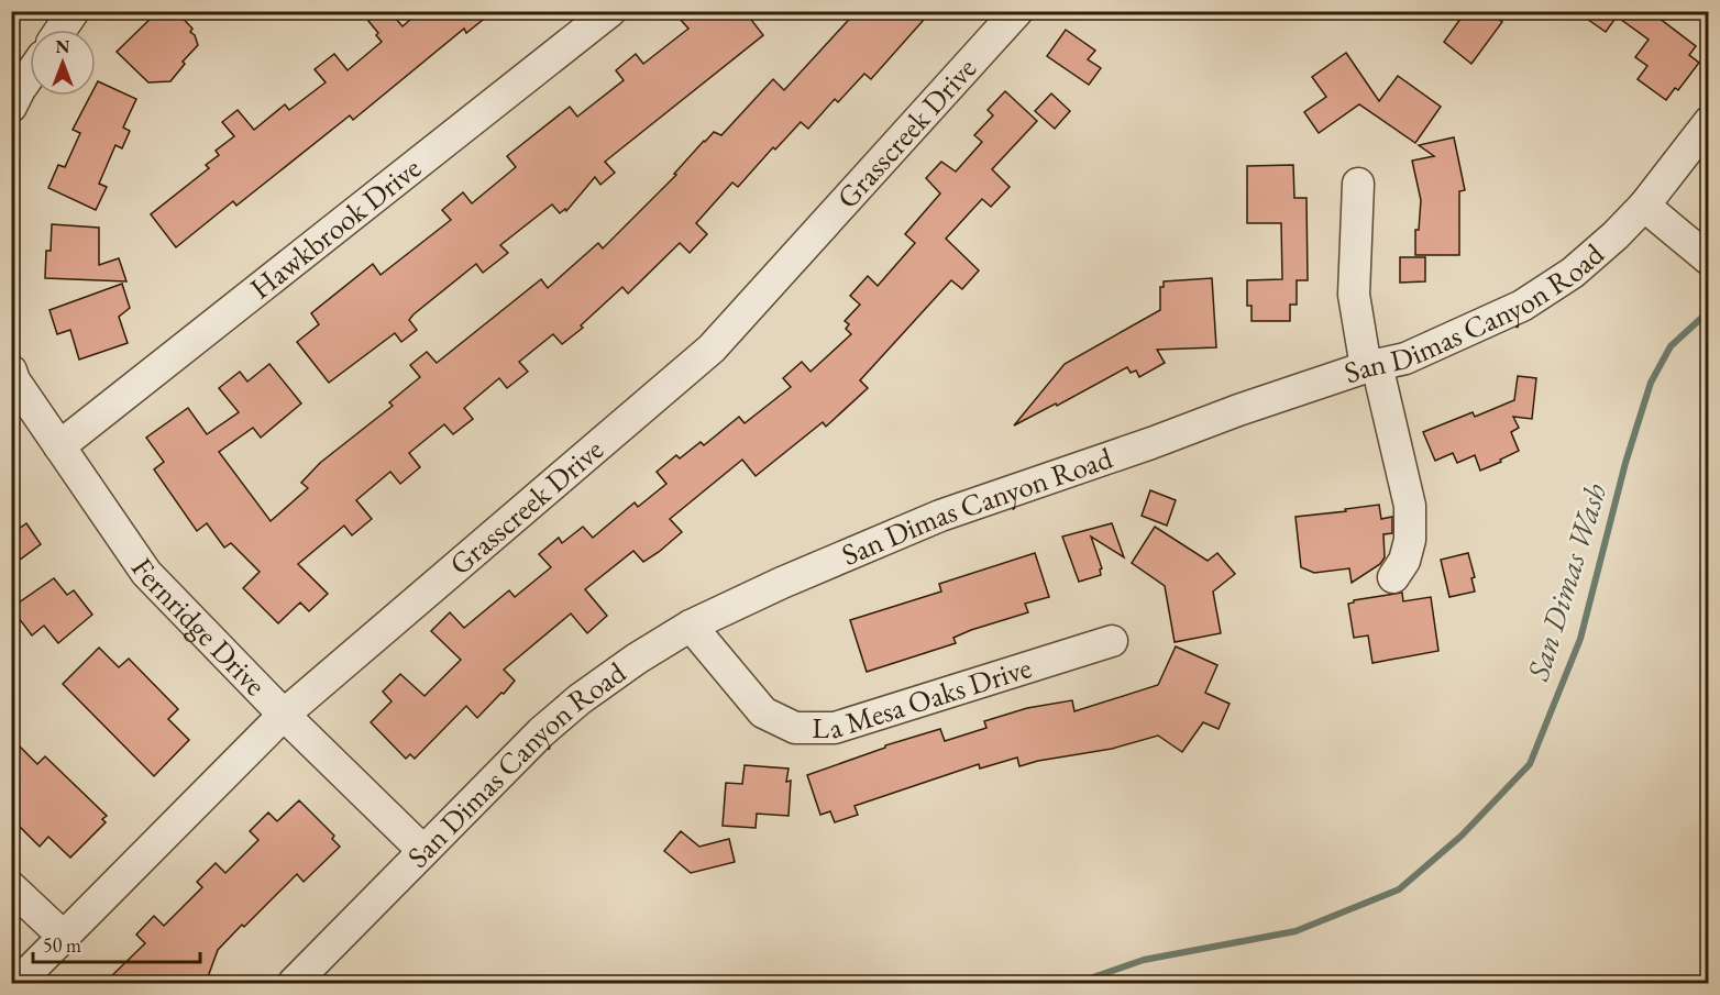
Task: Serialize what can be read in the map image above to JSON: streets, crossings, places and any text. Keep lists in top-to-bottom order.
{
  "streets": {
    "street": [
      "Grasscreek Drive",
      "Hawkbrook Drive",
      "San Dimas Canyon Road",
      "Fernridge Drive",
      "La Mesa Oaks Drive"
    ]
  },
  "crossings": [
    ["Grasscreek Drive", "Fernridge Drive"],
    ["Hawkbrook Drive", "Fernridge Drive"],
    ["San Dimas Canyon Road", "Fernridge Drive"],
    ["San Dimas Canyon Road", "La Mesa Oaks Drive"]
  ],
  "water": ["San Dimas Wash"],
  "scale_bar": "50 m",
  "north": "top"
}
